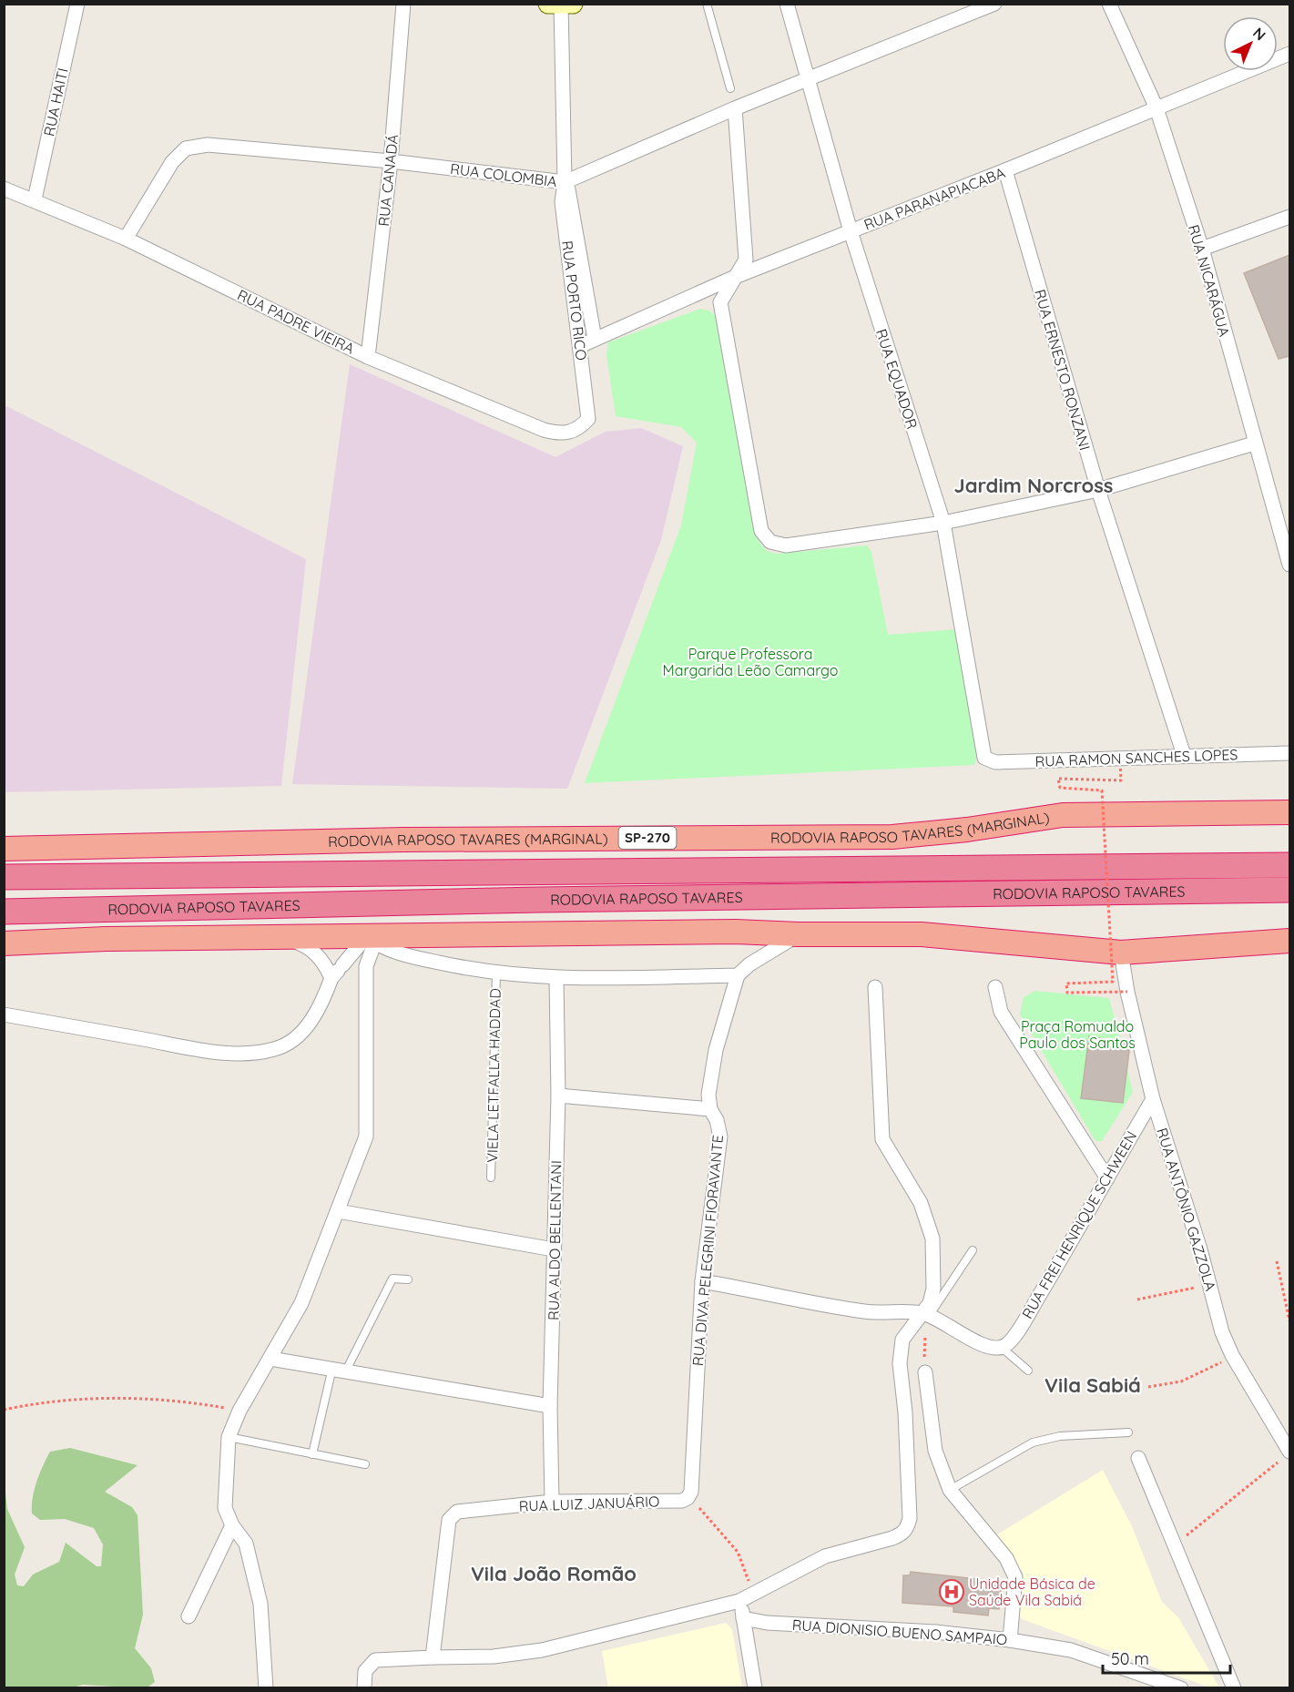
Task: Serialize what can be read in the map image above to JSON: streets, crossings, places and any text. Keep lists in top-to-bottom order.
{
  "streets": {
    "highway": ["RODOVIA RAPOSO TAVARES (MARGINAL)", "SP-270", "RODOVIA RAPOSO TAVARES"],
    "street": [
      "RUA HAITI",
      "RUA COLOMBIA",
      "RUA CANADÁ",
      "RUA PARANAPIACABA",
      "RUA NICARÁGUA",
      "RUA PORTO RICO",
      "RUA PADRE VIEIRA",
      "RUA ERNESTO RONZANI",
      "RUA EQUADOR",
      "RUA RAMON SANCHES LOPES",
      "RUA ANTÔNIO GAZZOLA",
      "RUA FREI HENRIQUE SCHWEEN",
      "RUA ALDO BELLENTANI",
      "RUA DIVA PELEGRINI FIORAVANTE",
      "RUA LUIZ JANUÁRIO",
      "RUA DIONISIO BUENO SAMPAIO"
    ],
    "lane": ["VIELA LETFALLA HADDAD"]
  },
  "crossings": [
    ["RUA HAITI", "RUA PADRE VIEIRA"],
    ["RUA COLOMBIA", "RUA CANADÁ"],
    ["RUA COLOMBIA", "RUA PORTO RICO"],
    ["RUA COLOMBIA", "RUA PADRE VIEIRA"],
    ["RUA COLOMBIA", "RUA EQUADOR"],
    ["RUA CANADÁ", "RUA PADRE VIEIRA"],
    ["RUA PARANAPIACABA", "RUA NICARÁGUA"],
    ["RUA PARANAPIACABA", "RUA PORTO RICO"],
    ["RUA PARANAPIACABA", "RUA ERNESTO RONZANI"],
    ["RUA PARANAPIACABA", "RUA EQUADOR"],
    ["RUA PORTO RICO", "RUA PADRE VIEIRA"],
    ["RUA ERNESTO RONZANI", "RUA RAMON SANCHES LOPES"],
    ["RUA EQUADOR", "RUA RAMON SANCHES LOPES"],
    ["RUA ANTÔNIO GAZZOLA", "RUA FREI HENRIQUE SCHWEEN"],
    ["RUA ALDO BELLENTANI", "RUA LUIZ JANUÁRIO"],
    ["RUA DIVA PELEGRINI FIORAVANTE", "RUA LUIZ JANUÁRIO"]
  ],
  "districts": ["Jardim Norcross", "Vila Sabiá", "Vila João Romão"],
  "parks": ["Parque Professora Margarida Leão Camargo", "Praça Romualdo Paulo dos Santos"],
  "places": {
    "hospital": ["Unidade Básica de Saúde Vila Sabiá"]
  },
  "scale_bar": "50 m",
  "north": "top right"
}
